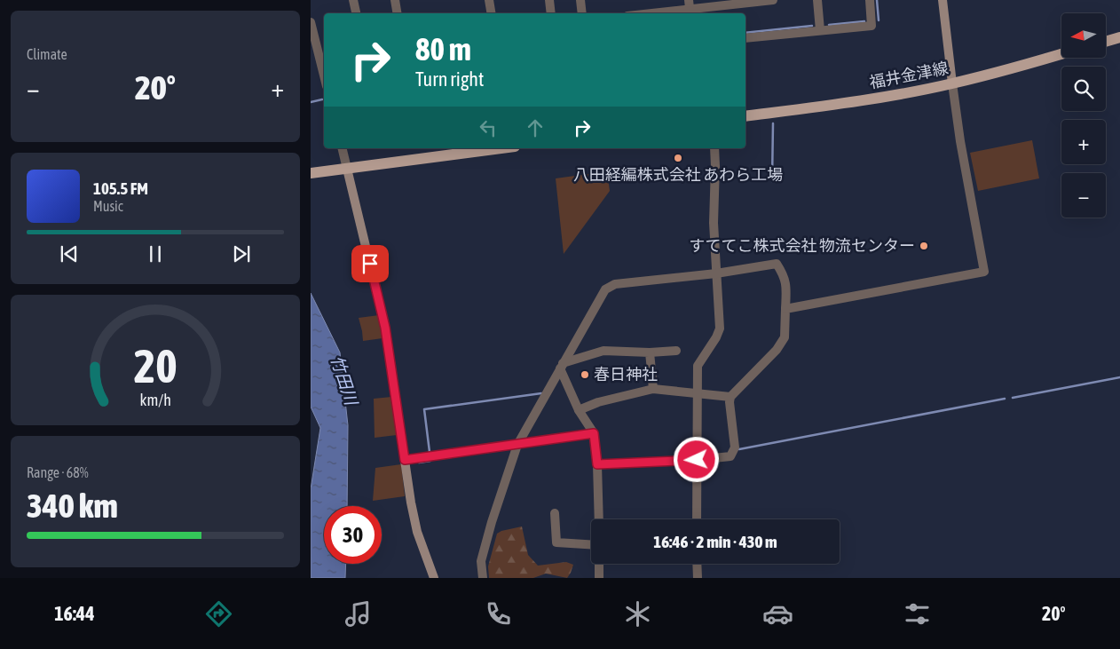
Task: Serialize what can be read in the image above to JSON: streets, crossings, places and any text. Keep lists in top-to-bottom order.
{
  "streets": {
    "main road": ["福井金津線"]
  },
  "water": ["竹田川"],
  "places": ["八田経編株式会社 あわら工場", "すててこ株式会社 物流センター", "春日神社"],
  "north": "left",
  "page": {
    "tile": [
      "Climate",
      ["Range · 68%", "340 km"]
    ],
    "map_buttons": ["+", "−"],
    "turn": ["80 m", "Turn right"],
    "heat": ["−", "20°", "+"],
    "song": ["105.5 FM", "Music"],
    "limit": "30",
    "trip": "16:46 · 2 min · 430 m",
    "tabs": ["16:44", "20°"],
    "gauge": ["20", "km/h"]
  }
}
